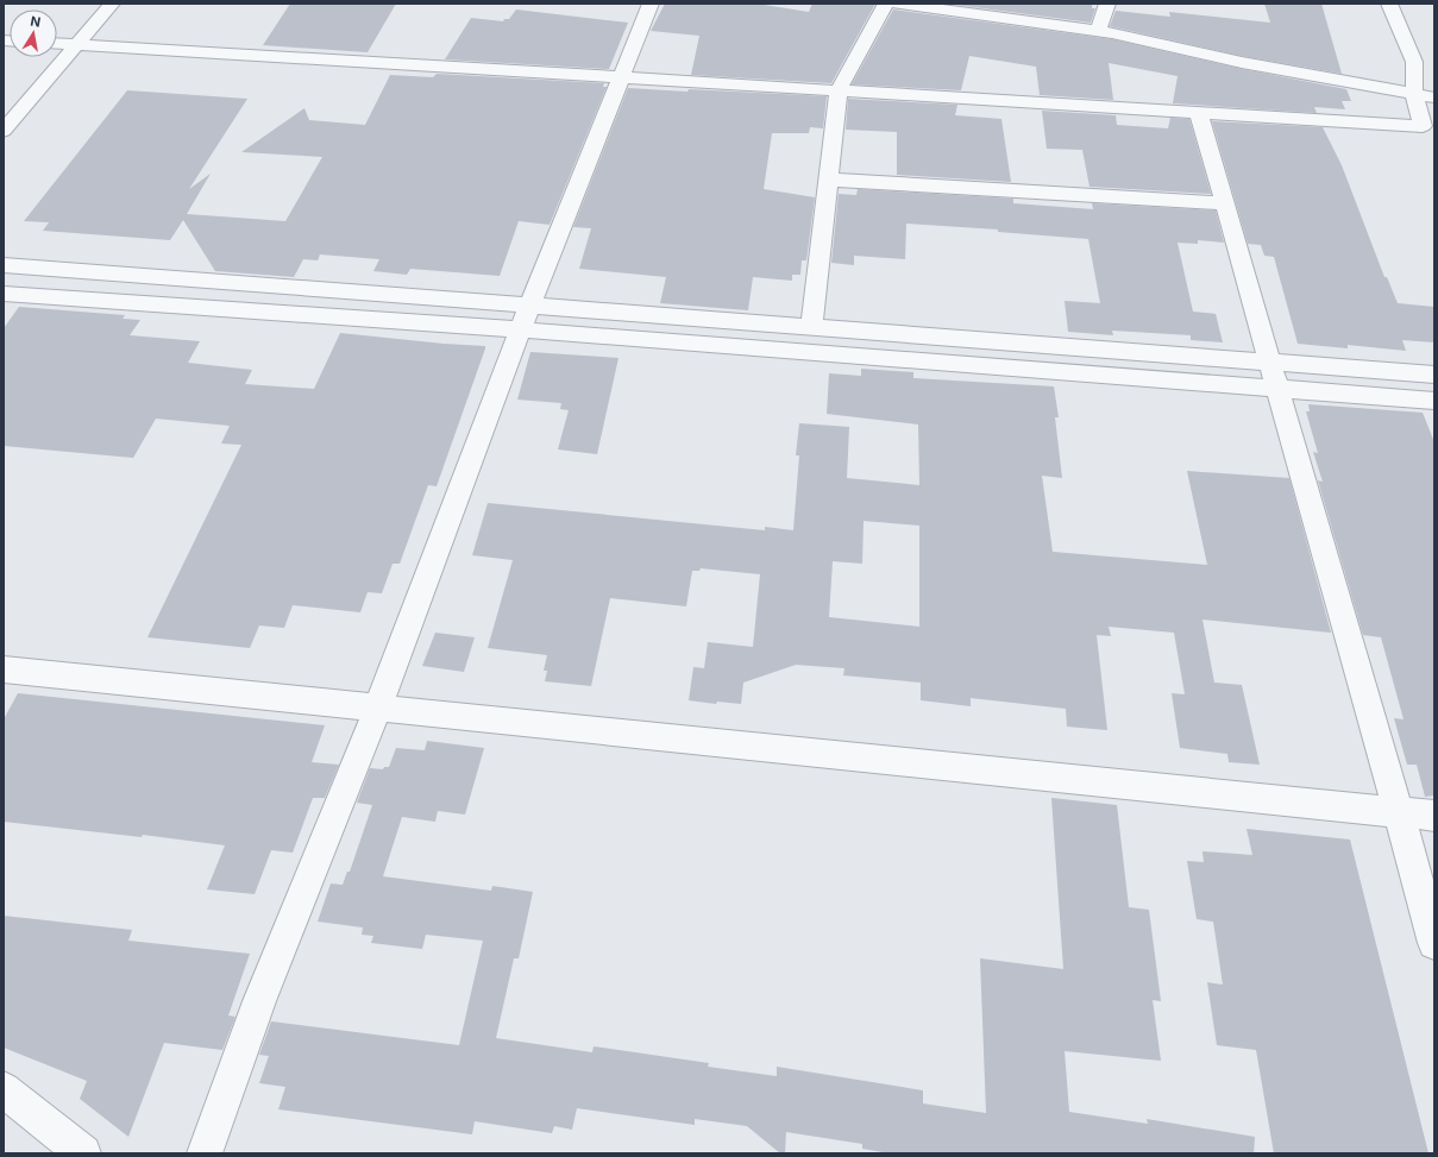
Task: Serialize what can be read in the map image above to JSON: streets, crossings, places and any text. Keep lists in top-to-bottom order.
{
  "north": "top"
}
